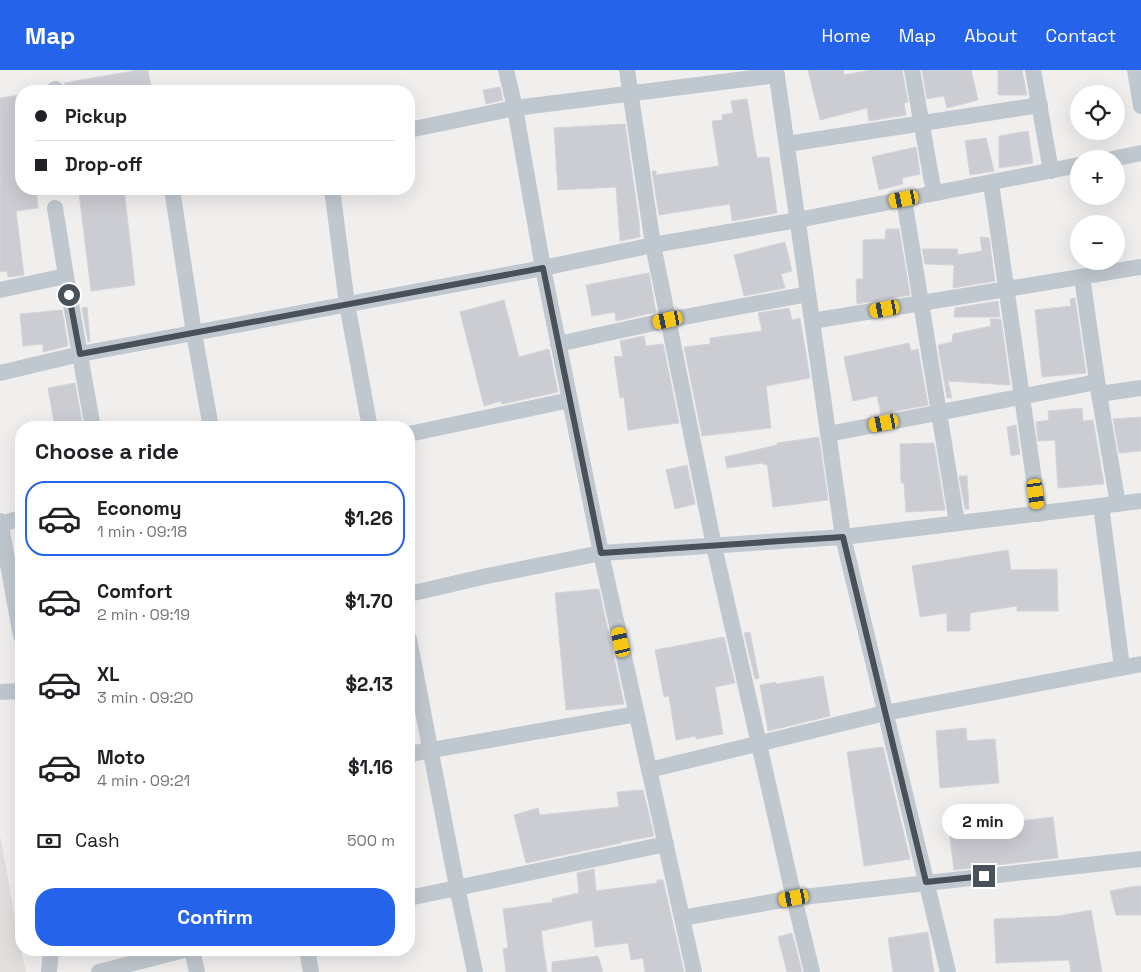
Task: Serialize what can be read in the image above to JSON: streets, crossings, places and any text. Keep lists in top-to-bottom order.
{
  "page": {
    "header": "Map",
    "nav": [
      "Home",
      "Map",
      "About",
      "Contact"
    ],
    "map_buttons": ["+", "−"],
    "banner": ["Pickup", "Drop-off"],
    "heading": "Choose a ride",
    "list": [
      {
        "name": "Economy",
        "note": "1 min · 09:18",
        "value": "$1.26"
      },
      {
        "name": "Comfort",
        "note": "2 min · 09:19",
        "value": "$1.70"
      },
      {
        "name": "XL",
        "note": "3 min · 09:20",
        "value": "$2.13"
      },
      {
        "name": "Moto",
        "note": "4 min · 09:21",
        "value": "$1.16"
      }
    ],
    "bubble": "2 min",
    "pay": ["Cash", "500 m"],
    "buttons": "Confirm"
  }
}
